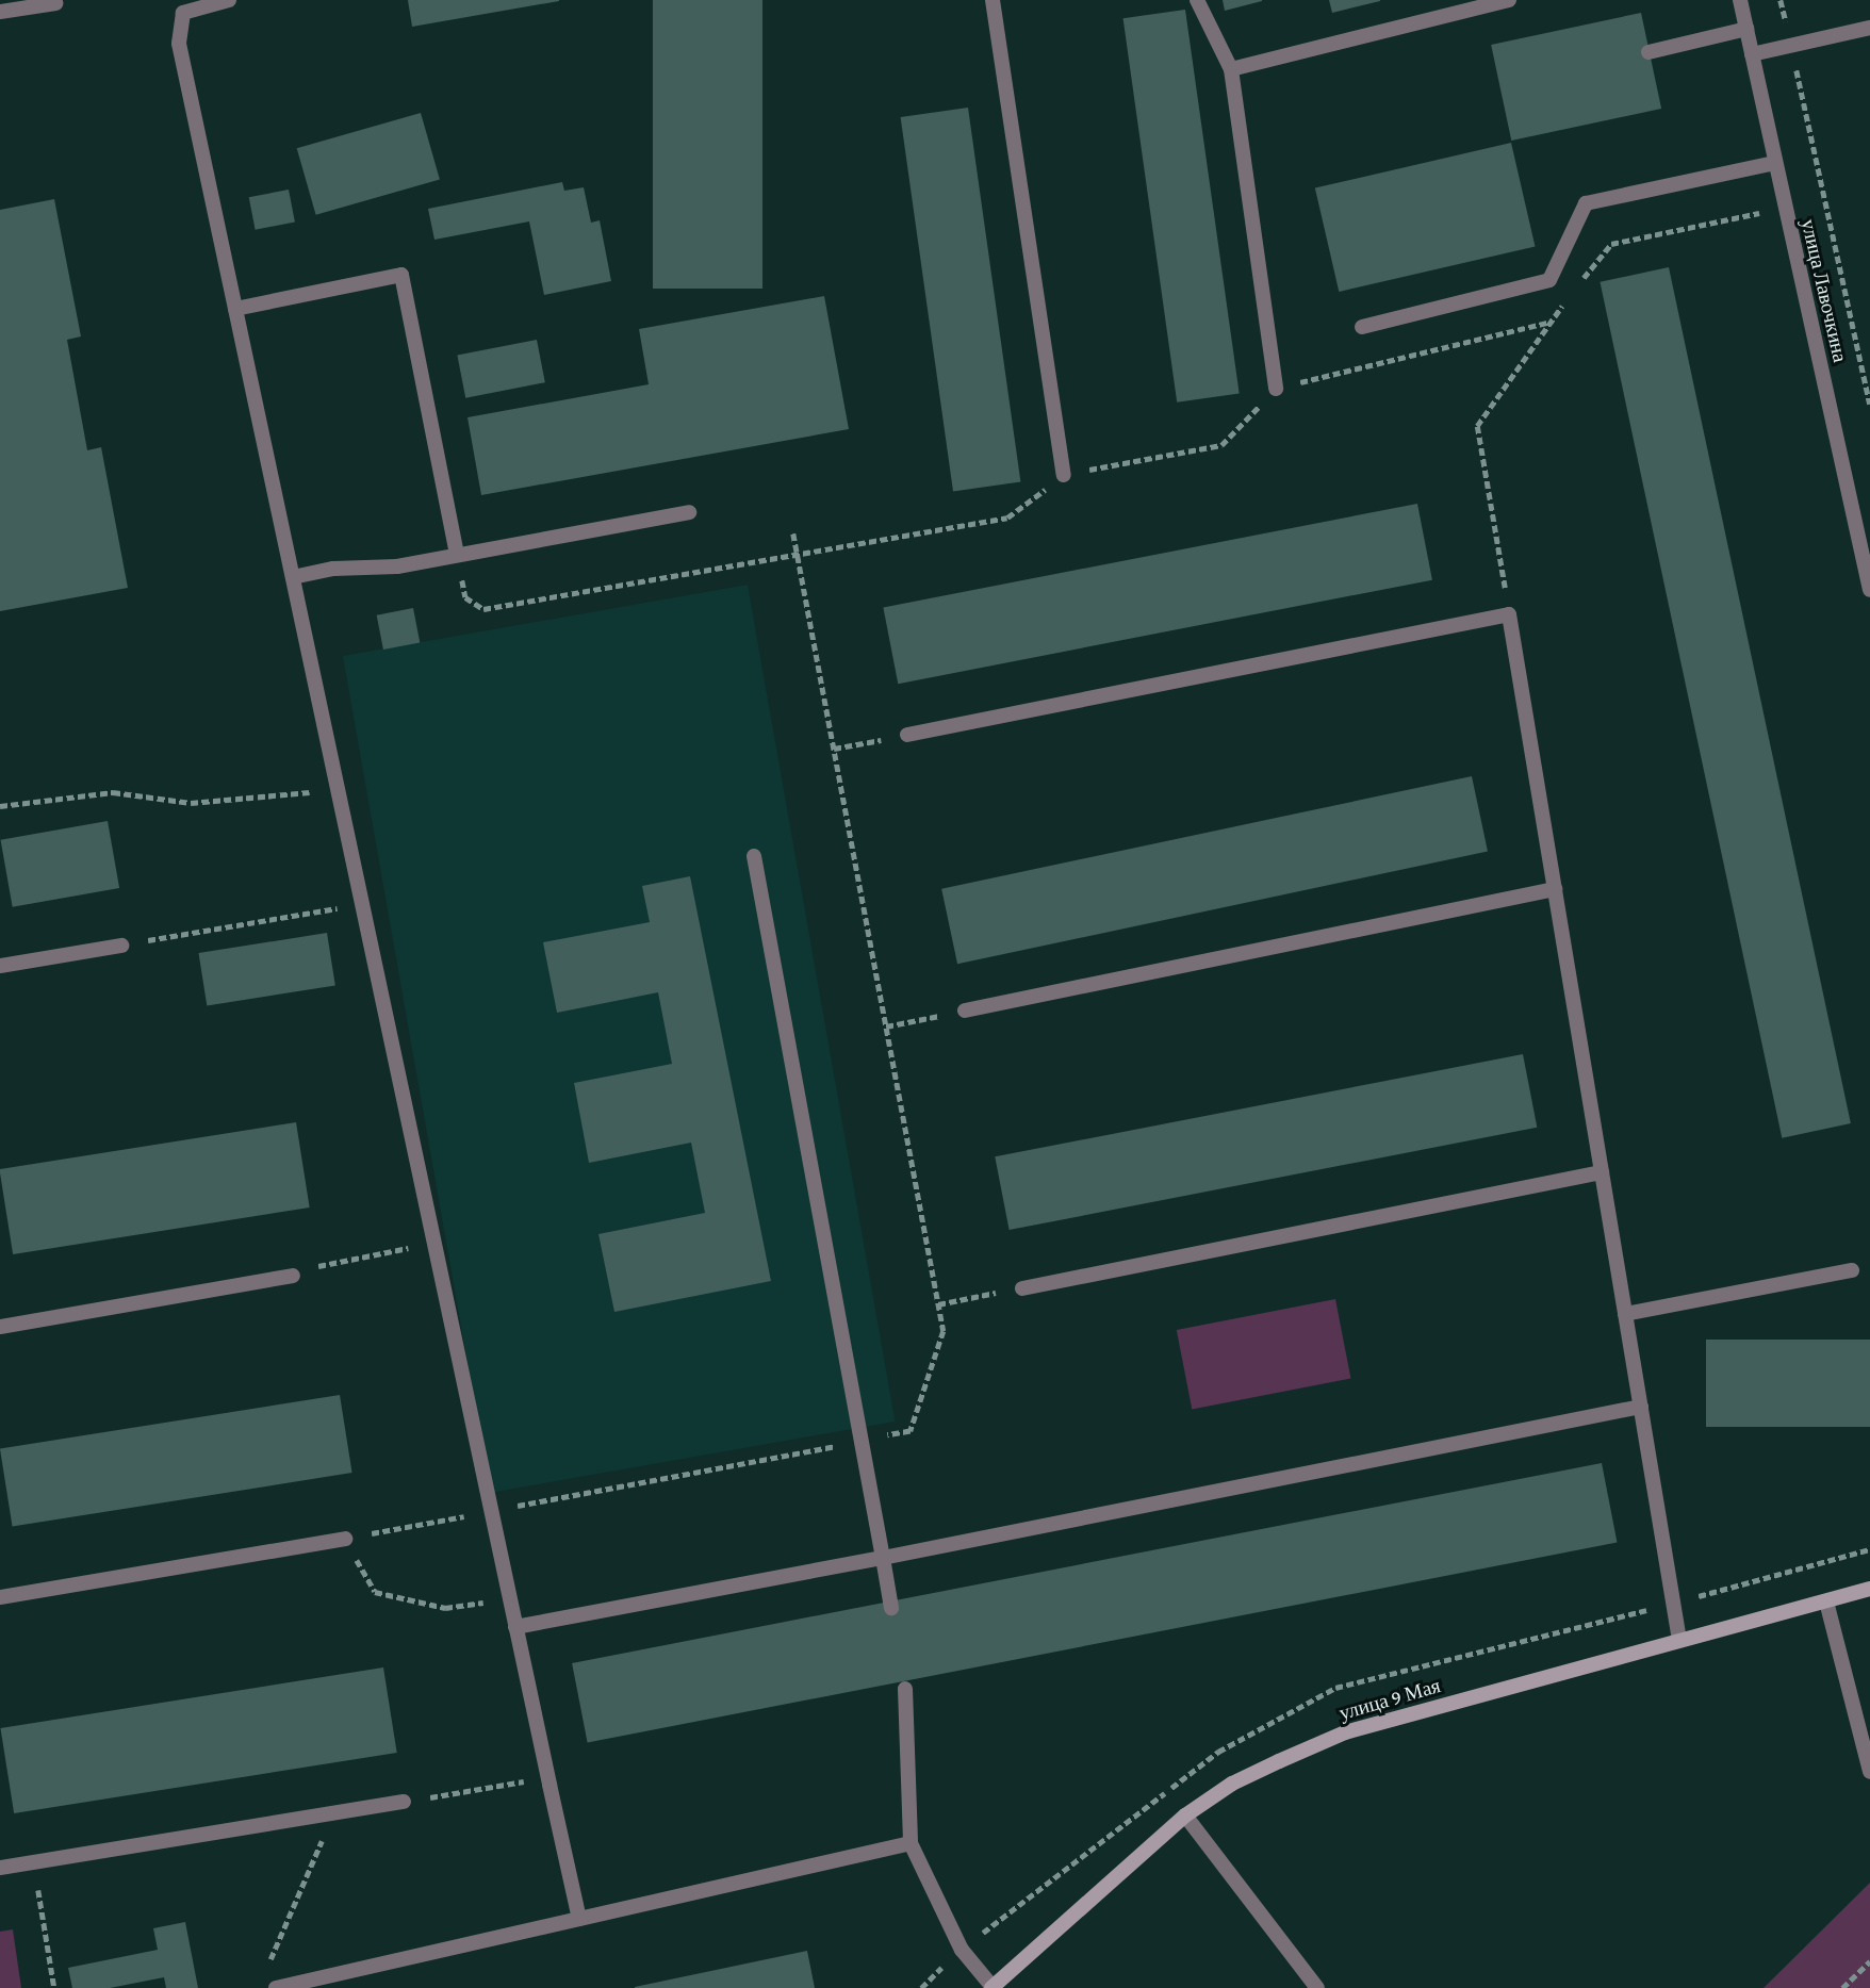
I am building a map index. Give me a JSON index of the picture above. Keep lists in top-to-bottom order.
{
  "streets": {
    "main road": ["улица 9 Мая"],
    "street": ["улица Лавочкина"]
  }
}
